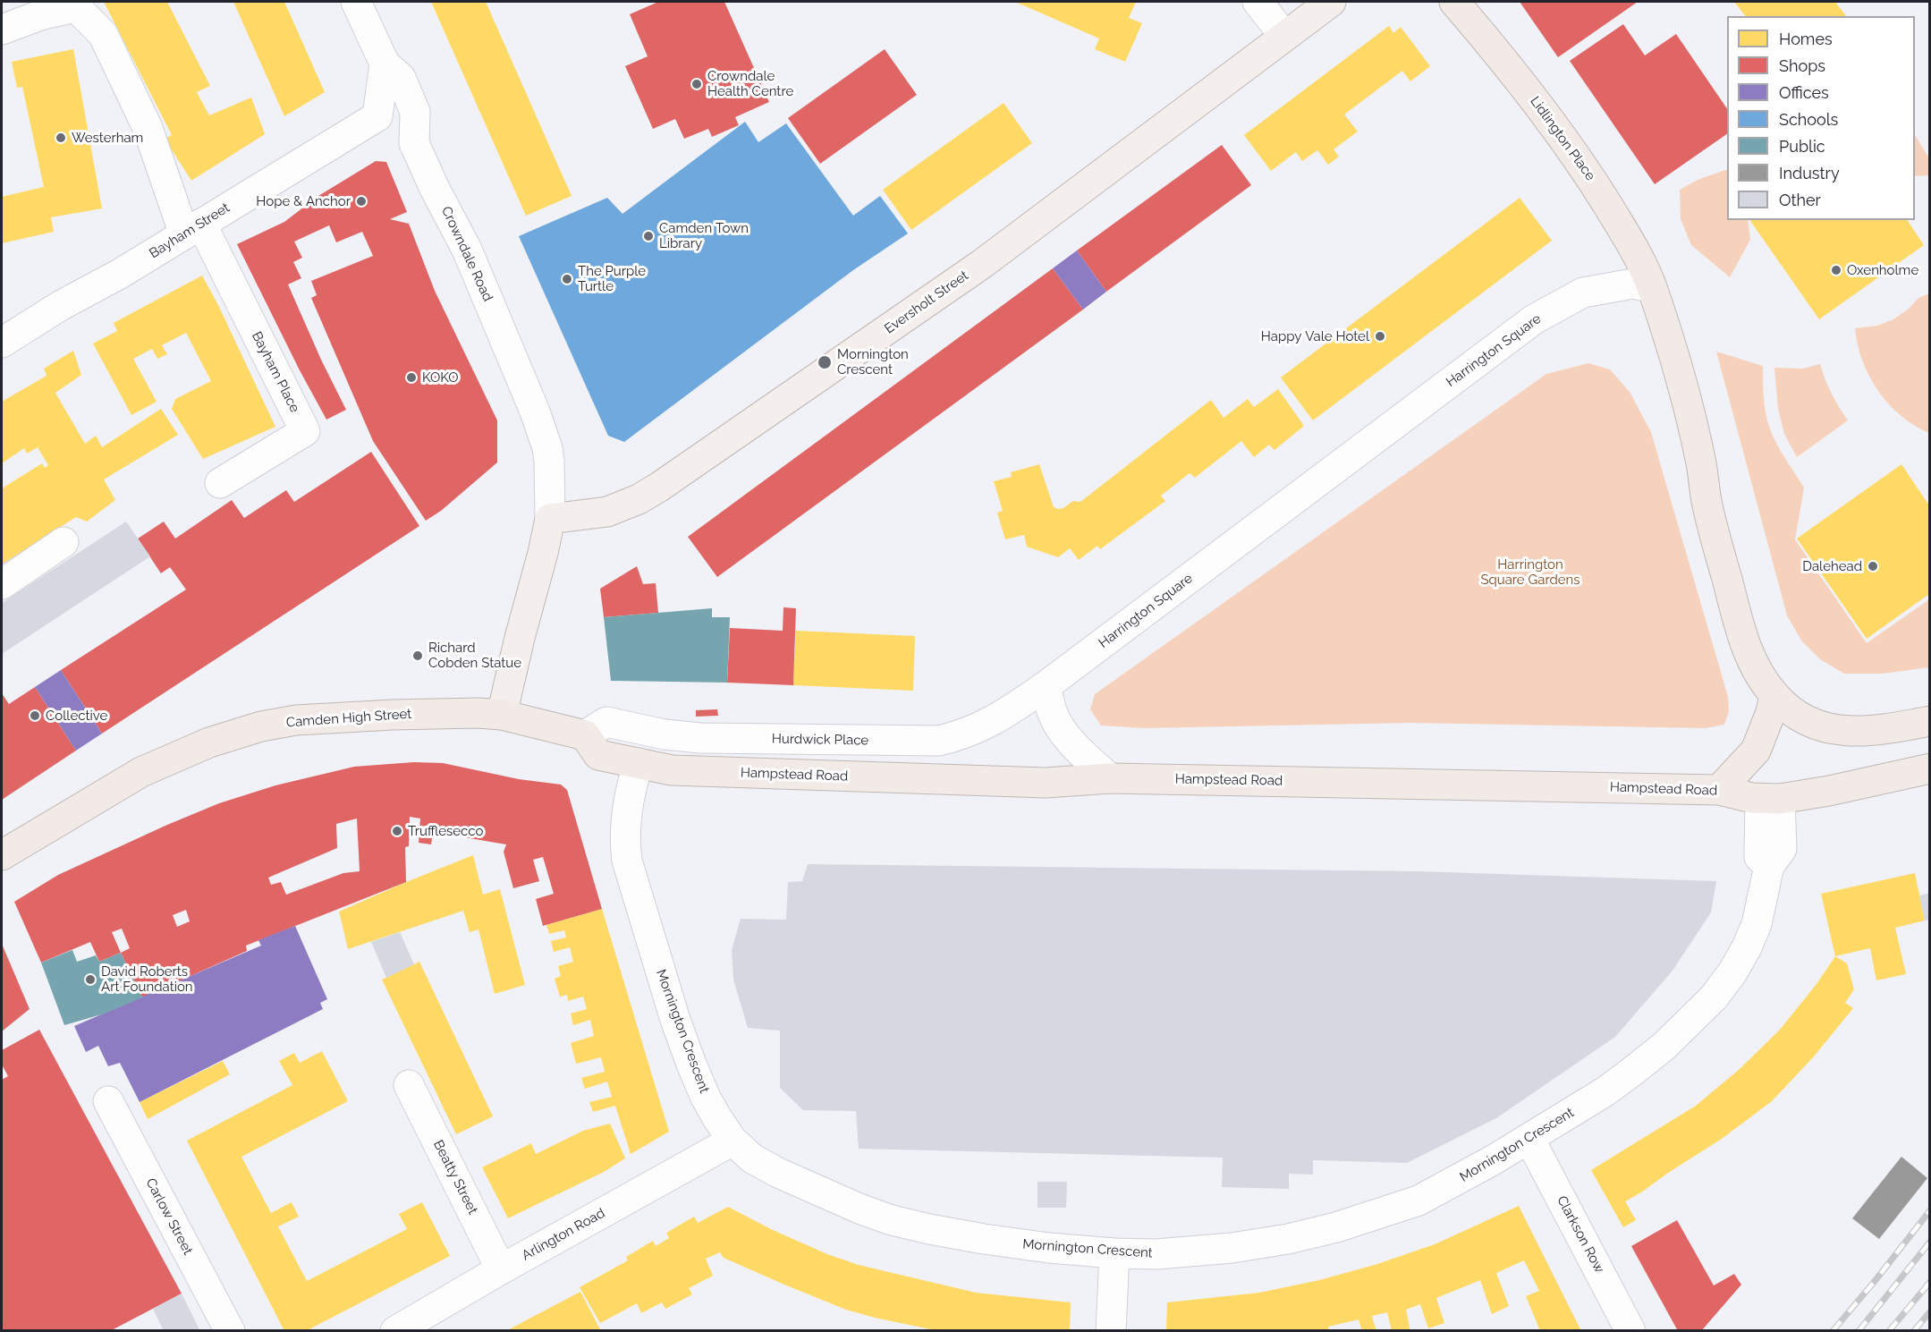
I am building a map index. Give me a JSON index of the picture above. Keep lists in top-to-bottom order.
{
  "streets": {
    "highway": ["Lidlington Place", "Camden High Street", "Hampstead Road"],
    "main road": ["Eversholt Street"],
    "street": [
      "Bayham Street",
      "Crowndale Road",
      "Harrington Square",
      "Bayham Place",
      "Hurdwick Place",
      "Mornington Crescent",
      "Beatty Street",
      "Carlow Street",
      "Arlington Road",
      "Clarkson Row"
    ]
  },
  "crossings": [
    ["Lidlington Place", "Harrington Square"],
    ["Bayham Street", "Bayham Place"],
    ["Crowndale Road", "Eversholt Street"],
    ["Harrington Square", "Hurdwick Place"],
    ["Camden High Street", "Hurdwick Place"],
    ["Camden High Street", "Hampstead Road"],
    ["Hurdwick Place", "Hampstead Road"],
    ["Hampstead Road", "Mornington Crescent"],
    ["Mornington Crescent", "Arlington Road"],
    ["Mornington Crescent", "Clarkson Row"],
    ["Beatty Street", "Arlington Road"]
  ],
  "parks": ["Harrington Square Gardens"],
  "places": [
    "Crowndale Health Centre",
    "Westerham",
    "Hope & Anchor",
    "Camden Town Library",
    "Oxenholme",
    "The Purple Turtle",
    "Happy Vale Hotel",
    "Mornington Crescent",
    "KOKO",
    "Dalehead",
    "Richard Cobden Statue",
    "Collective",
    "Trufflesecco",
    "David Roberts Art Foundation"
  ],
  "legend": [
    "Homes",
    "Shops",
    "Offices",
    "Schools",
    "Public",
    "Industry",
    "Other"
  ]
}
